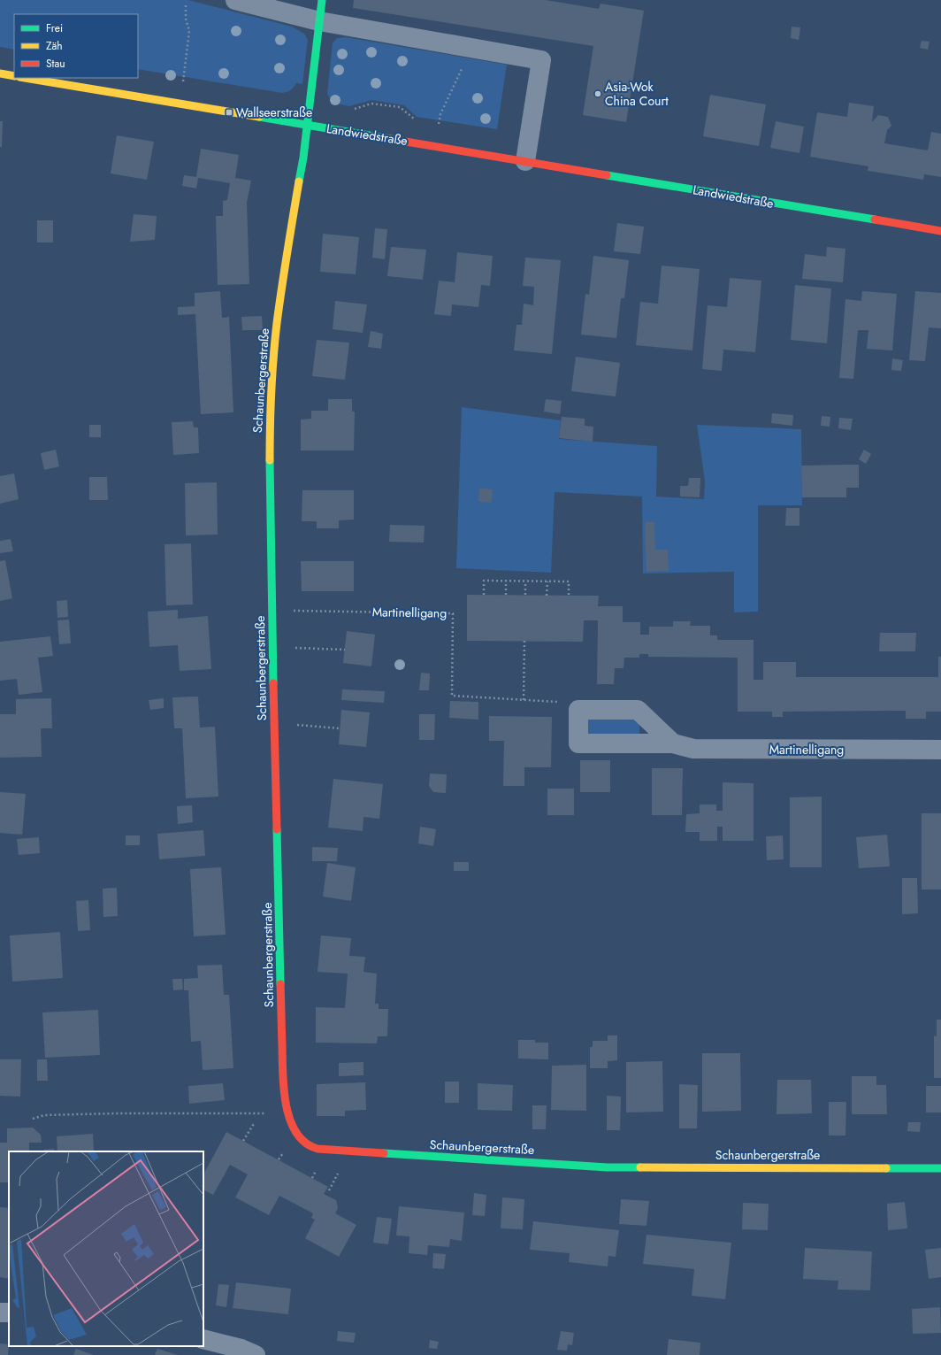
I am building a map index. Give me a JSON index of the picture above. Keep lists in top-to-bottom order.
{
  "streets": {
    "street": ["Landwiedstraße", "Schaunbergerstraße", "Martinelligang"]
  },
  "crossings": [
    ["Landwiedstraße", "Schaunbergerstraße"],
    ["Schaunbergerstraße", "Martinelligang"]
  ],
  "places": {
    "other": ["Asia-Wok China Court"],
    "transit": ["Wallseerstraße"]
  },
  "legend": ["Frei", "Zäh", "Stau"]
}
